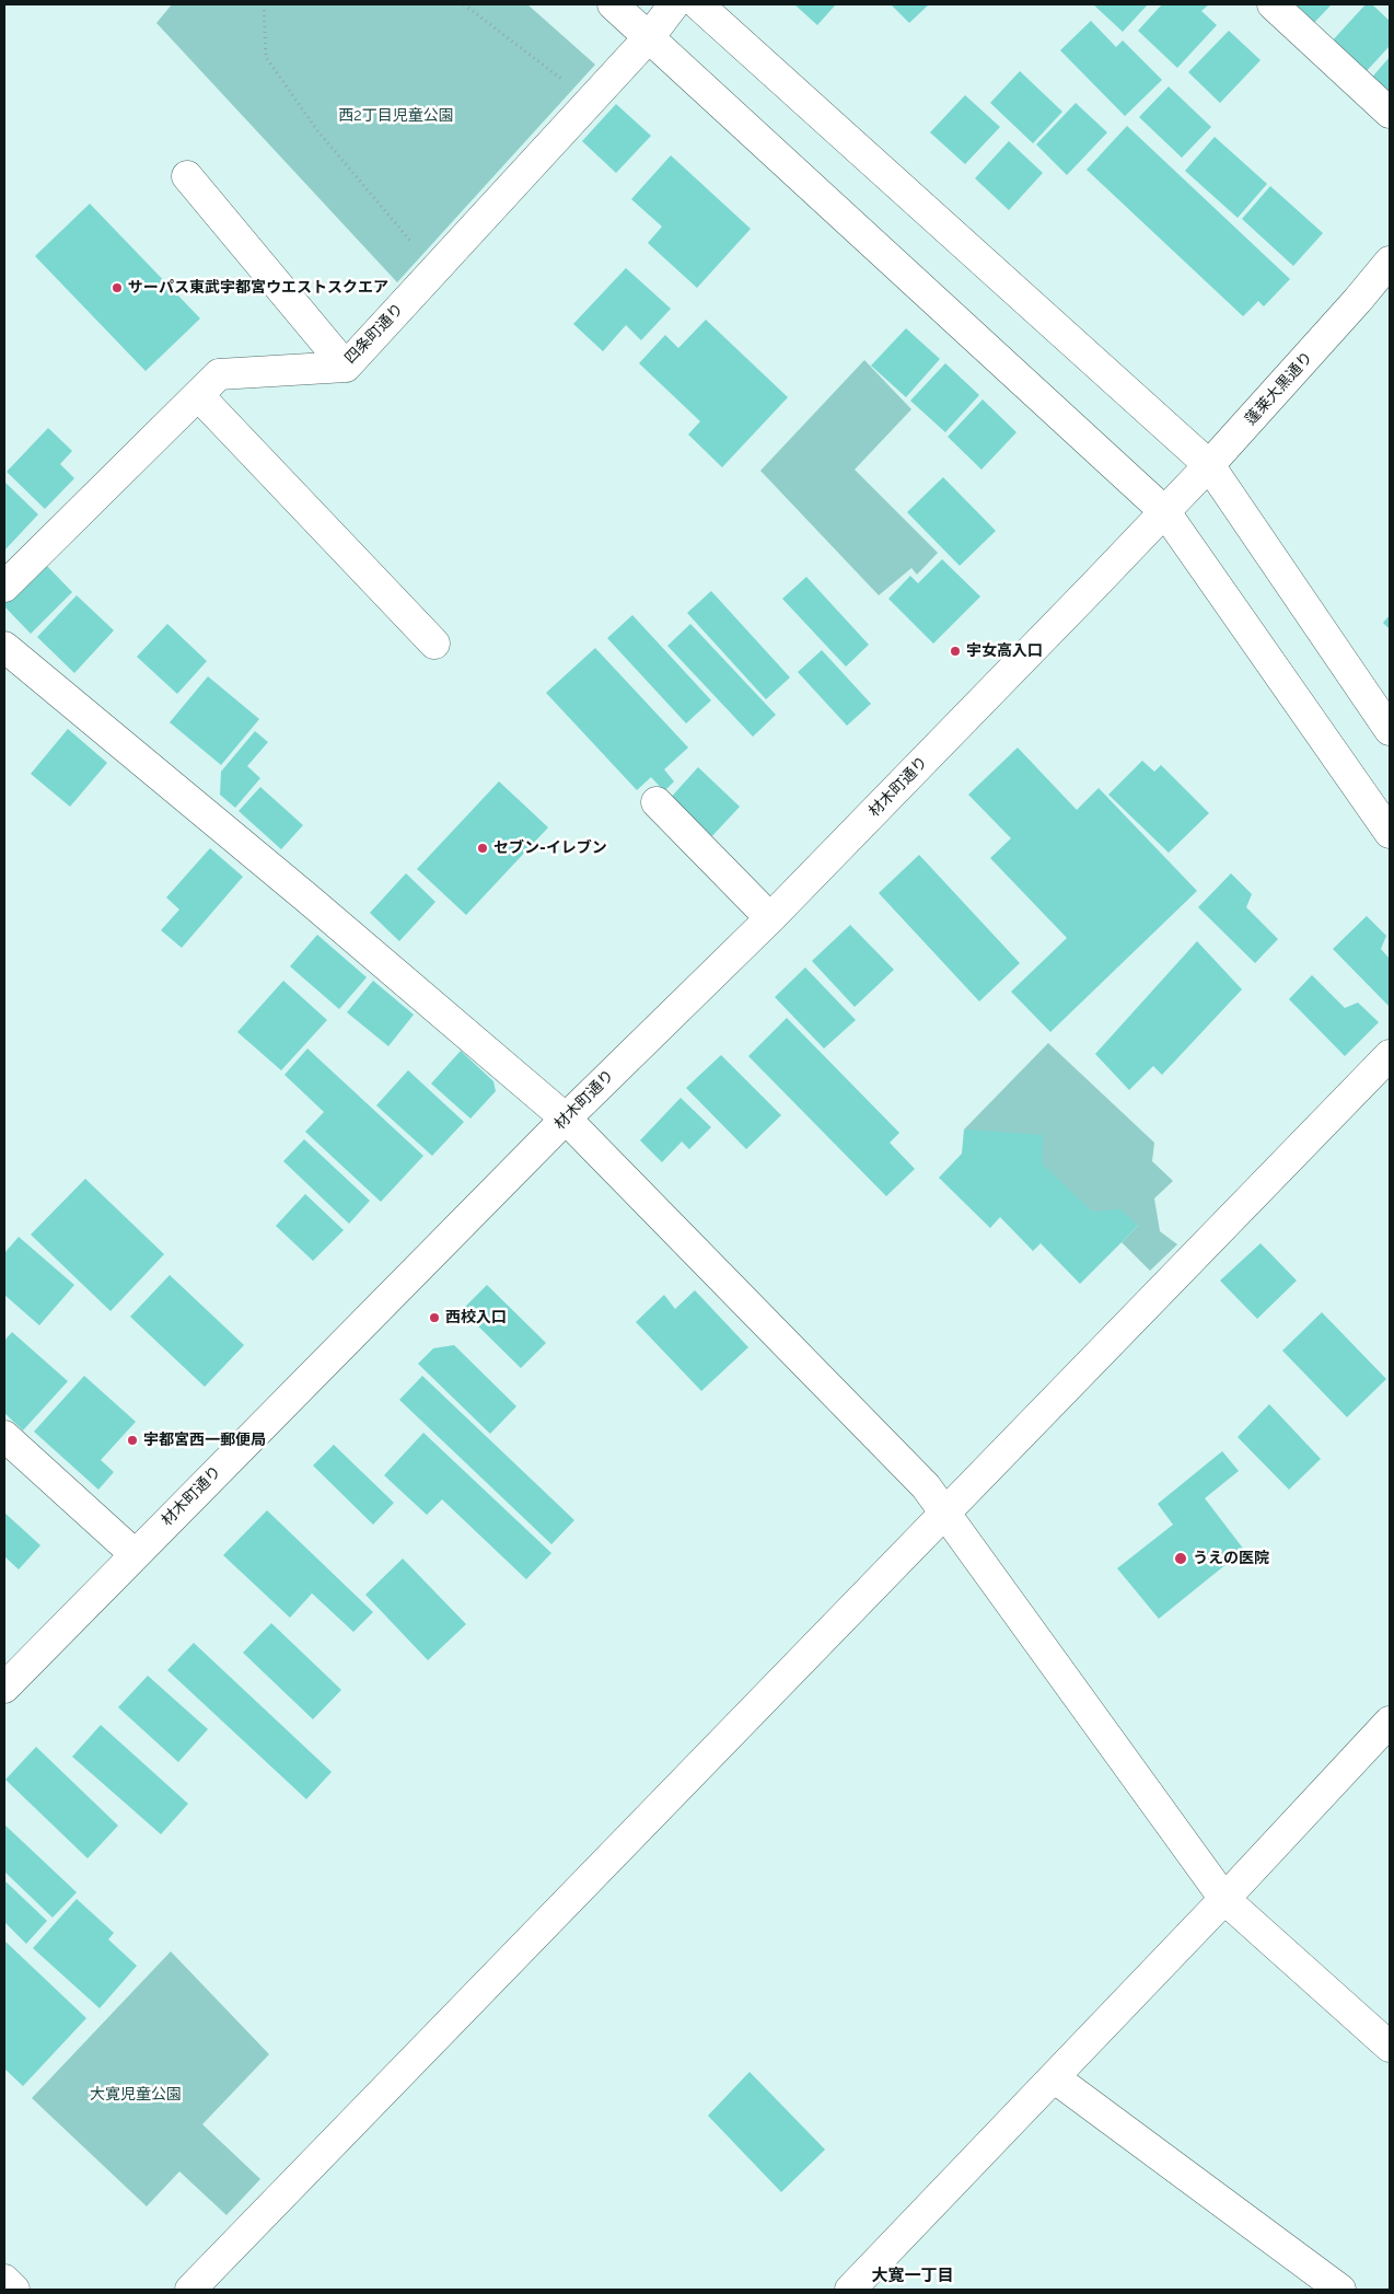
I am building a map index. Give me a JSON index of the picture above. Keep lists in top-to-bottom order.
{
  "streets": {
    "street": ["四条町通り", "蓬莱大黒通り", "材木町通り"]
  },
  "crossings": [
    ["蓬莱大黒通り", "材木町通り"]
  ],
  "districts": ["大寛一丁目"],
  "parks": ["西2丁目児童公園", "大寛児童公園"],
  "places": [
    "サーパス東武宇都宮ウエストスクエア",
    "宇女高入口",
    "セブン-イレブン",
    "西校入口",
    "宇都宮西一郵便局",
    "うえの医院"
  ]
}
